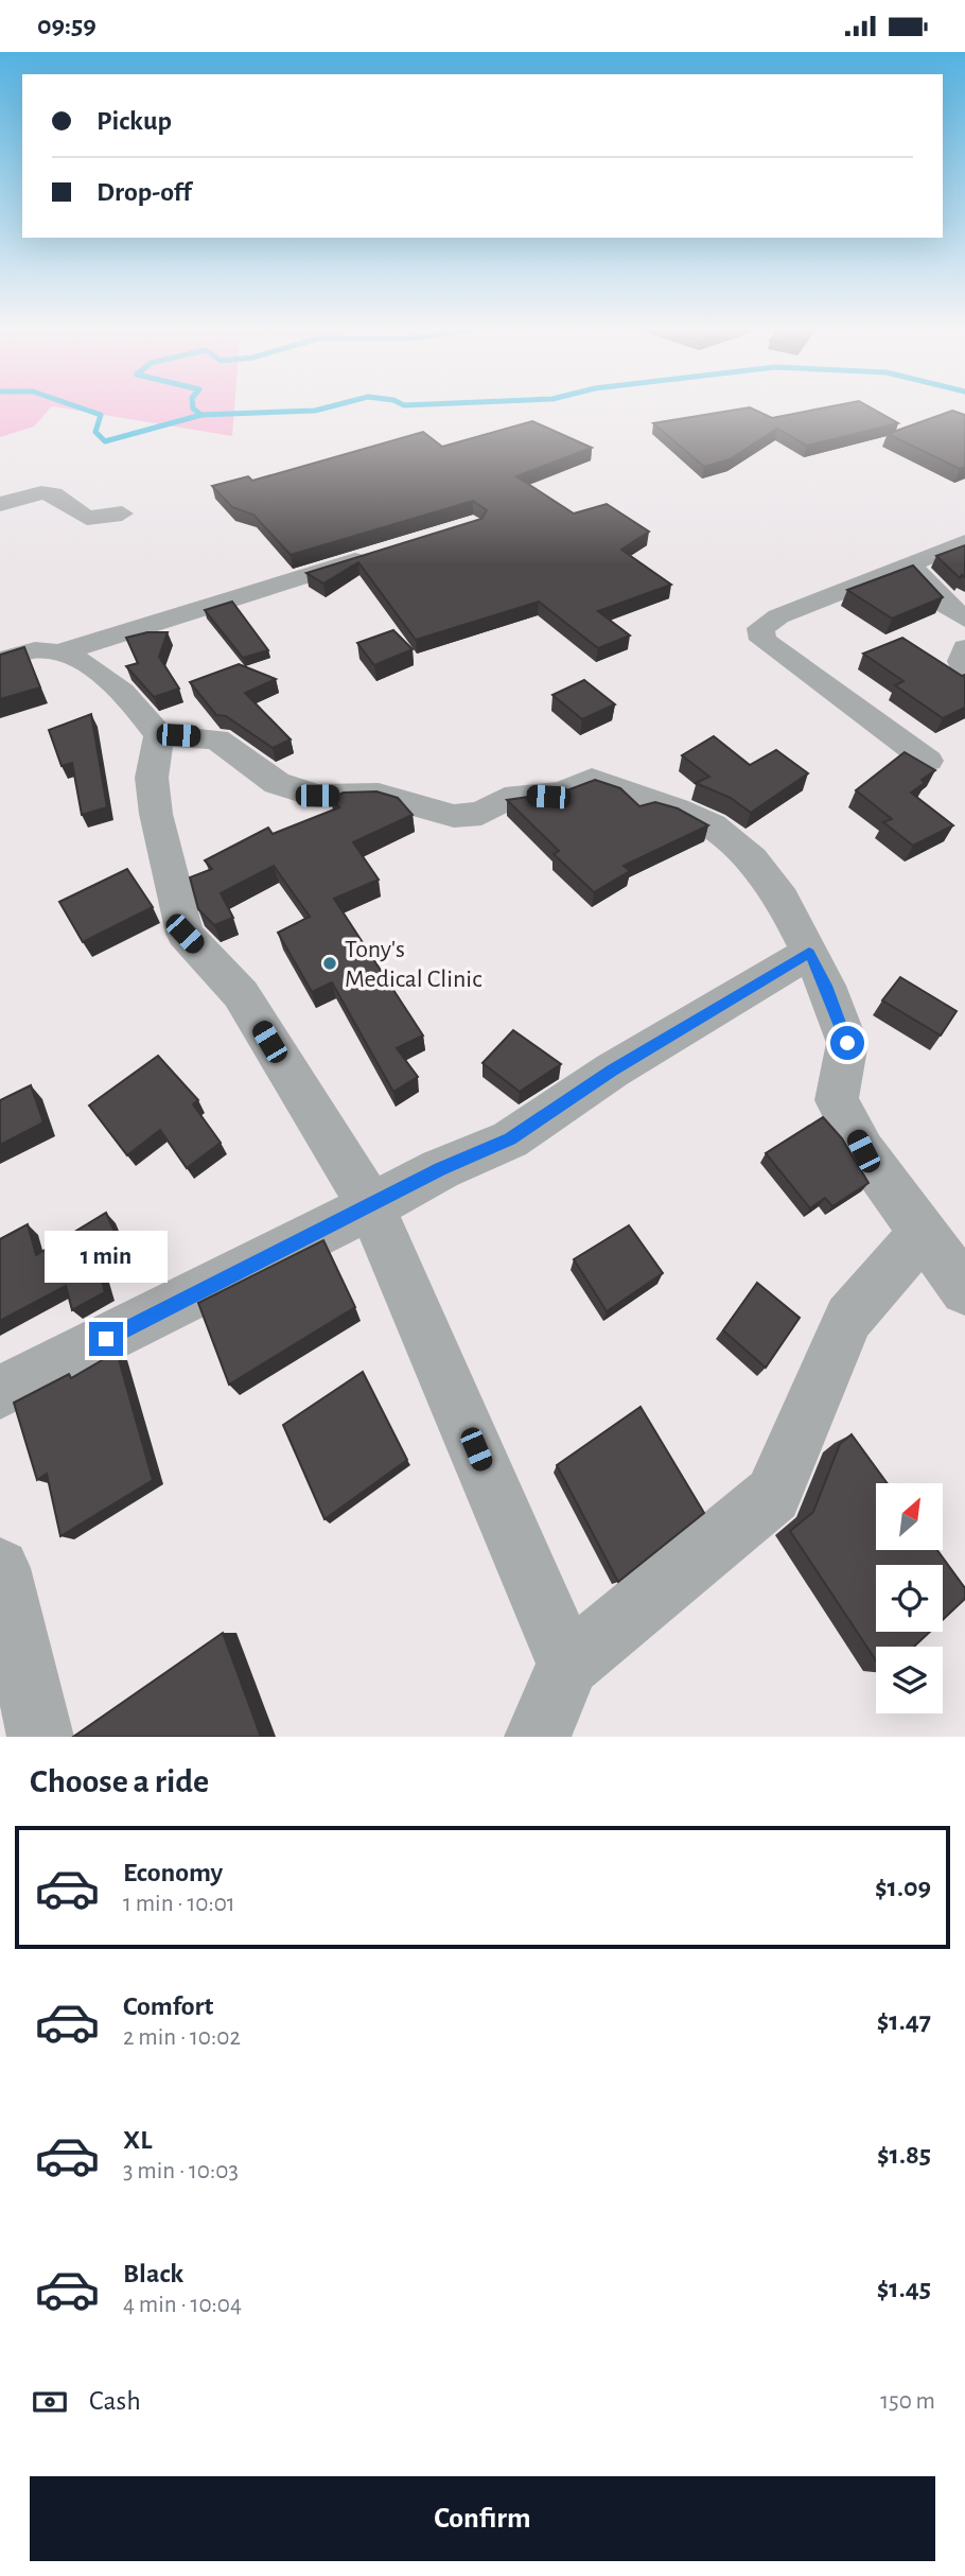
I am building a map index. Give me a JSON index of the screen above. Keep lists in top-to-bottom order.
{
  "places": ["Tony's Medical Clinic"],
  "north": "top right",
  "page": {
    "status": "09:59",
    "banner": ["Pickup", "Drop-off"],
    "bubble": "1 min",
    "heading": "Choose a ride",
    "list": [
      {
        "name": "Economy",
        "note": "1 min · 10:01",
        "value": "$1.09"
      },
      {
        "name": "Comfort",
        "note": "2 min · 10:02",
        "value": "$1.47"
      },
      {
        "name": "XL",
        "note": "3 min · 10:03",
        "value": "$1.85"
      },
      {
        "name": "Black",
        "note": "4 min · 10:04",
        "value": "$1.45"
      }
    ],
    "pay": ["Cash", "150 m"],
    "buttons": "Confirm"
  }
}
